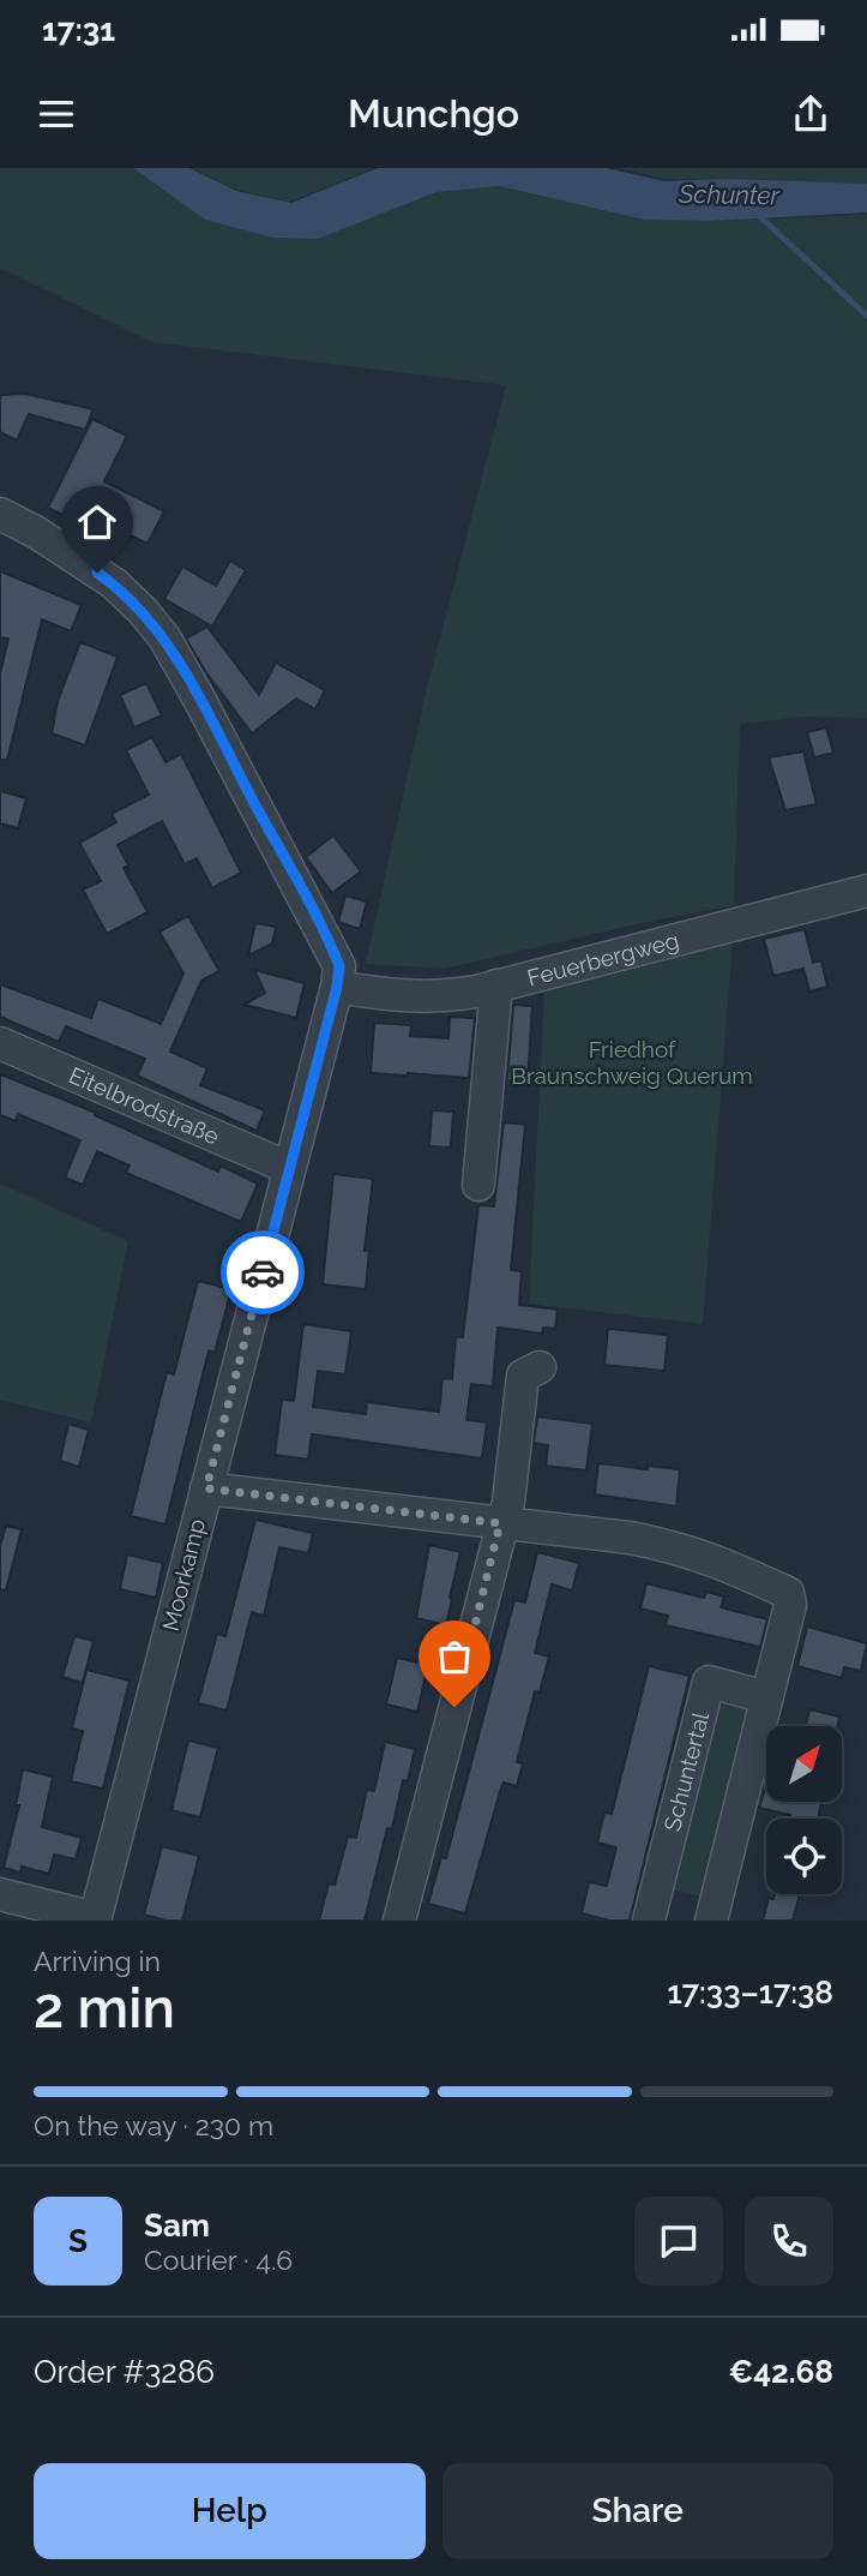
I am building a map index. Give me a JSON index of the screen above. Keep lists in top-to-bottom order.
{
  "streets": {
    "street": [
      "Feuerbergweg",
      "Eitelbrodstraße",
      "Moorkamp",
      "Schuntertal"
    ]
  },
  "crossings": [
    ["Feuerbergweg", "Moorkamp"],
    ["Eitelbrodstraße", "Moorkamp"]
  ],
  "water": ["Schunter"],
  "parks": ["Friedhof Braunschweig Querum"],
  "north": "top right",
  "page": {
    "status": "17:31",
    "header": "Munchgo",
    "heading": ["2 min", "Arriving in", "17:33–17:38"],
    "panel": [
      "Sam",
      "Courier · 4.6",
      "Order #3286",
      "€42.68"
    ],
    "bar": "On the way · 230 m",
    "round": "S",
    "buttons": ["Help", "Share"]
  }
}
